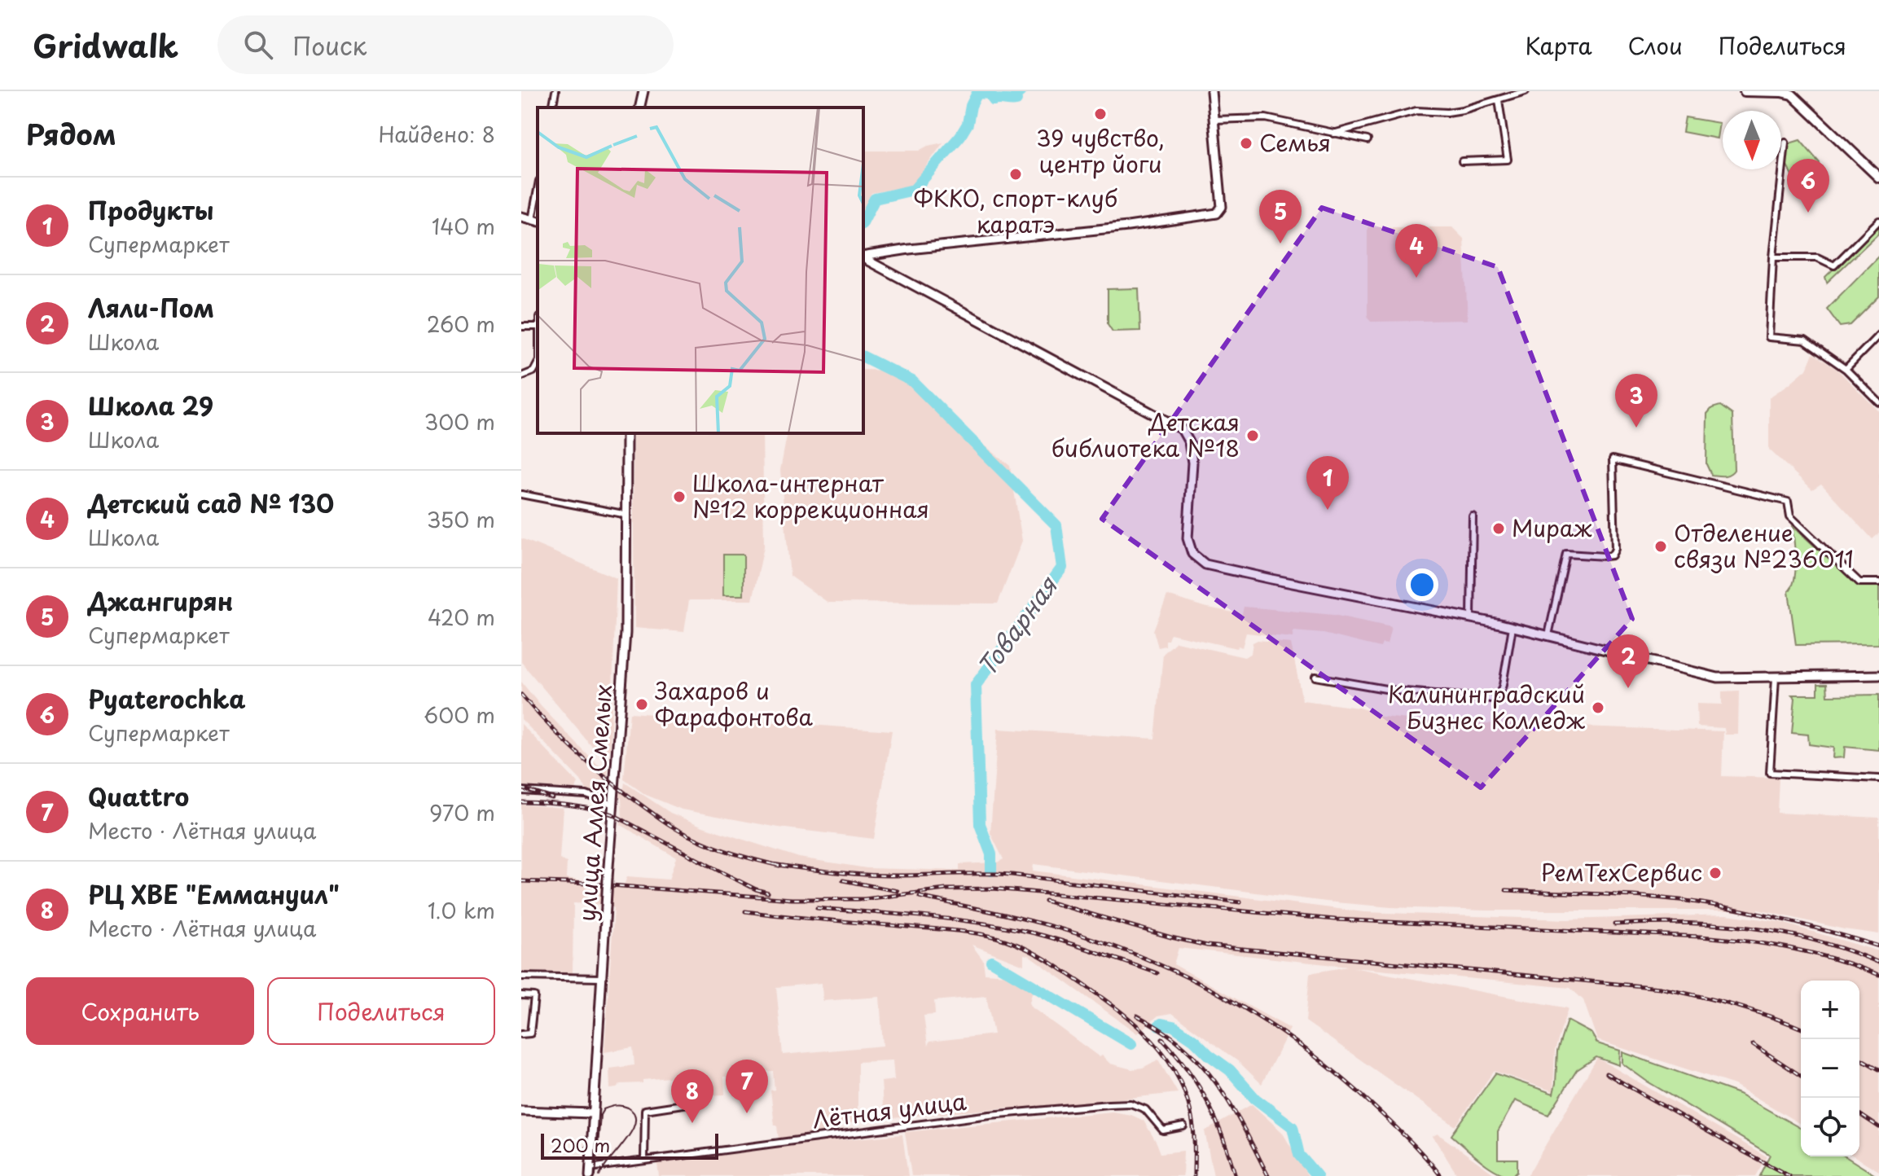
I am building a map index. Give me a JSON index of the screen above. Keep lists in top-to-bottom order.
{
  "streets": {
    "main road": ["улица Аллея Смелых"],
    "street": ["Лётная улица"]
  },
  "crossings": [
    ["улица Аллея Смелых", "Лётная улица"]
  ],
  "water": ["Товарная"],
  "places": [
    "39 чувство, центр йоги",
    "Семья",
    "ФККО, спорт-клуб каратэ",
    "Детская библиотека №18",
    "Школа-интернат №12 коррекционная",
    "Мираж",
    "Отделение связи №236011",
    "Захаров и Фарафонтова",
    "Калининградский Бизнес Колледж",
    "РемТехСервис"
  ],
  "scale_bar": "200 m",
  "north": "bottom",
  "page": {
    "header": "Gridwalk",
    "search": "Поиск",
    "nav": ["Карта", "Слои", "Поделиться"],
    "heading": ["Рядом", "Найдено: 8"],
    "pins": [
      "6",
      "5",
      "4",
      "3",
      "1",
      "2",
      "7",
      "8"
    ],
    "list": [
      {
        "mark": "1",
        "name": "Продукты",
        "note": "Супермаркет",
        "value": "140 m"
      },
      {
        "mark": "2",
        "name": "Ляли-Пом",
        "note": "Школа",
        "value": "260 m"
      },
      {
        "mark": "3",
        "name": "Школа 29",
        "note": "Школа",
        "value": "300 m"
      },
      {
        "mark": "4",
        "name": "Детский сад № 130",
        "note": "Школа",
        "value": "350 m"
      },
      {
        "mark": "5",
        "name": "Джангирян",
        "note": "Супермаркет",
        "value": "420 m"
      },
      {
        "mark": "6",
        "name": "Pyaterochka",
        "note": "Супермаркет",
        "value": "600 m"
      },
      {
        "mark": "7",
        "name": "Quattro",
        "note": "Место · Лётная улица",
        "value": "970 m"
      },
      {
        "mark": "8",
        "name": "РЦ ХВЕ \"Еммануил\"",
        "note": "Место · Лётная улица",
        "value": "1.0 km"
      }
    ],
    "buttons": ["Сохранить", "Поделиться"],
    "map_buttons": ["+", "−"],
    "scale": "200 m"
  }
}
